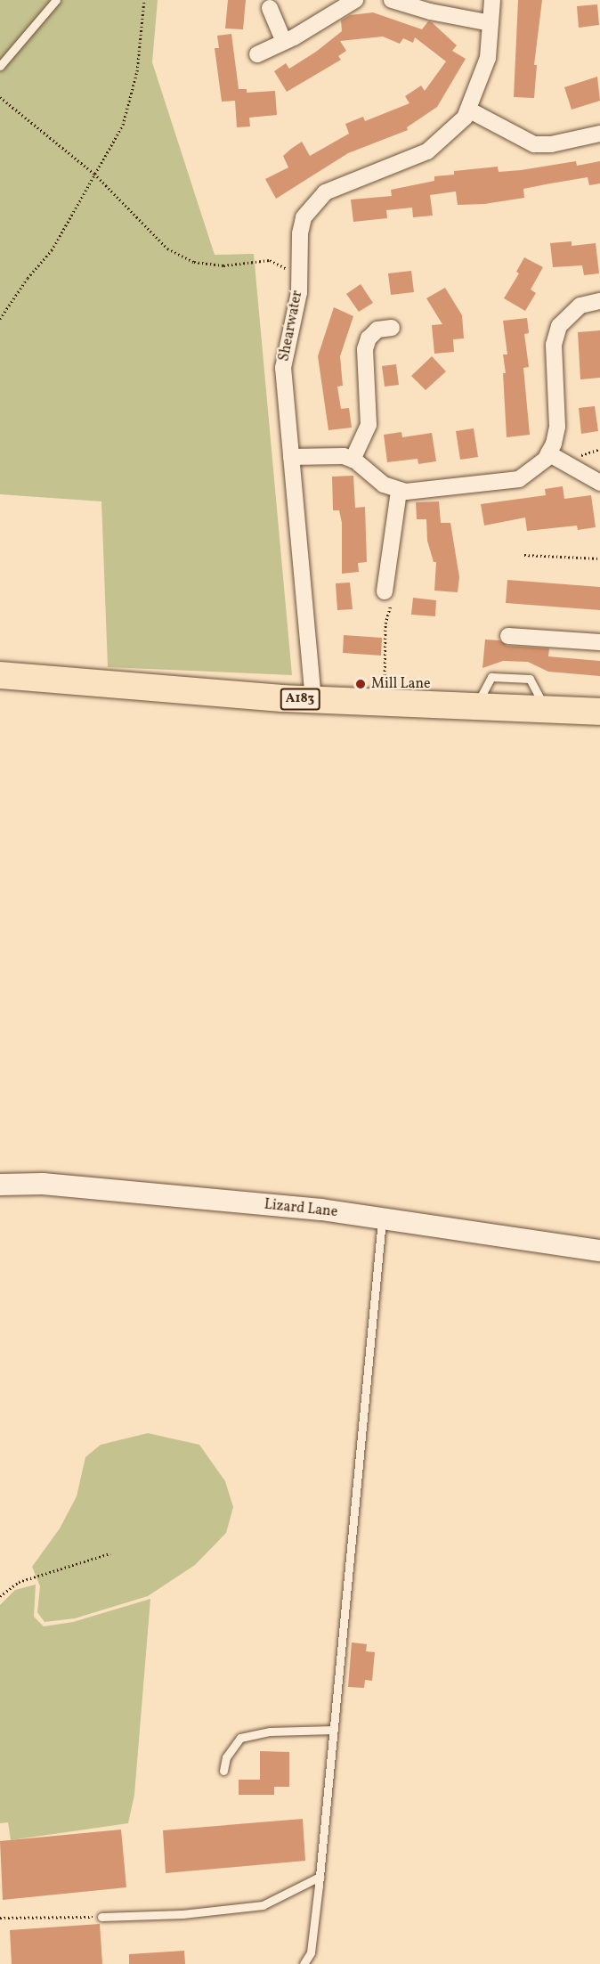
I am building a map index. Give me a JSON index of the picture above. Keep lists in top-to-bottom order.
{
  "streets": {
    "main road": ["A183"],
    "street": ["Shearwater", "Lizard Lane"]
  },
  "crossings": [
    ["Shearwater", "A183"]
  ],
  "places": ["Mill Lane"]
}
